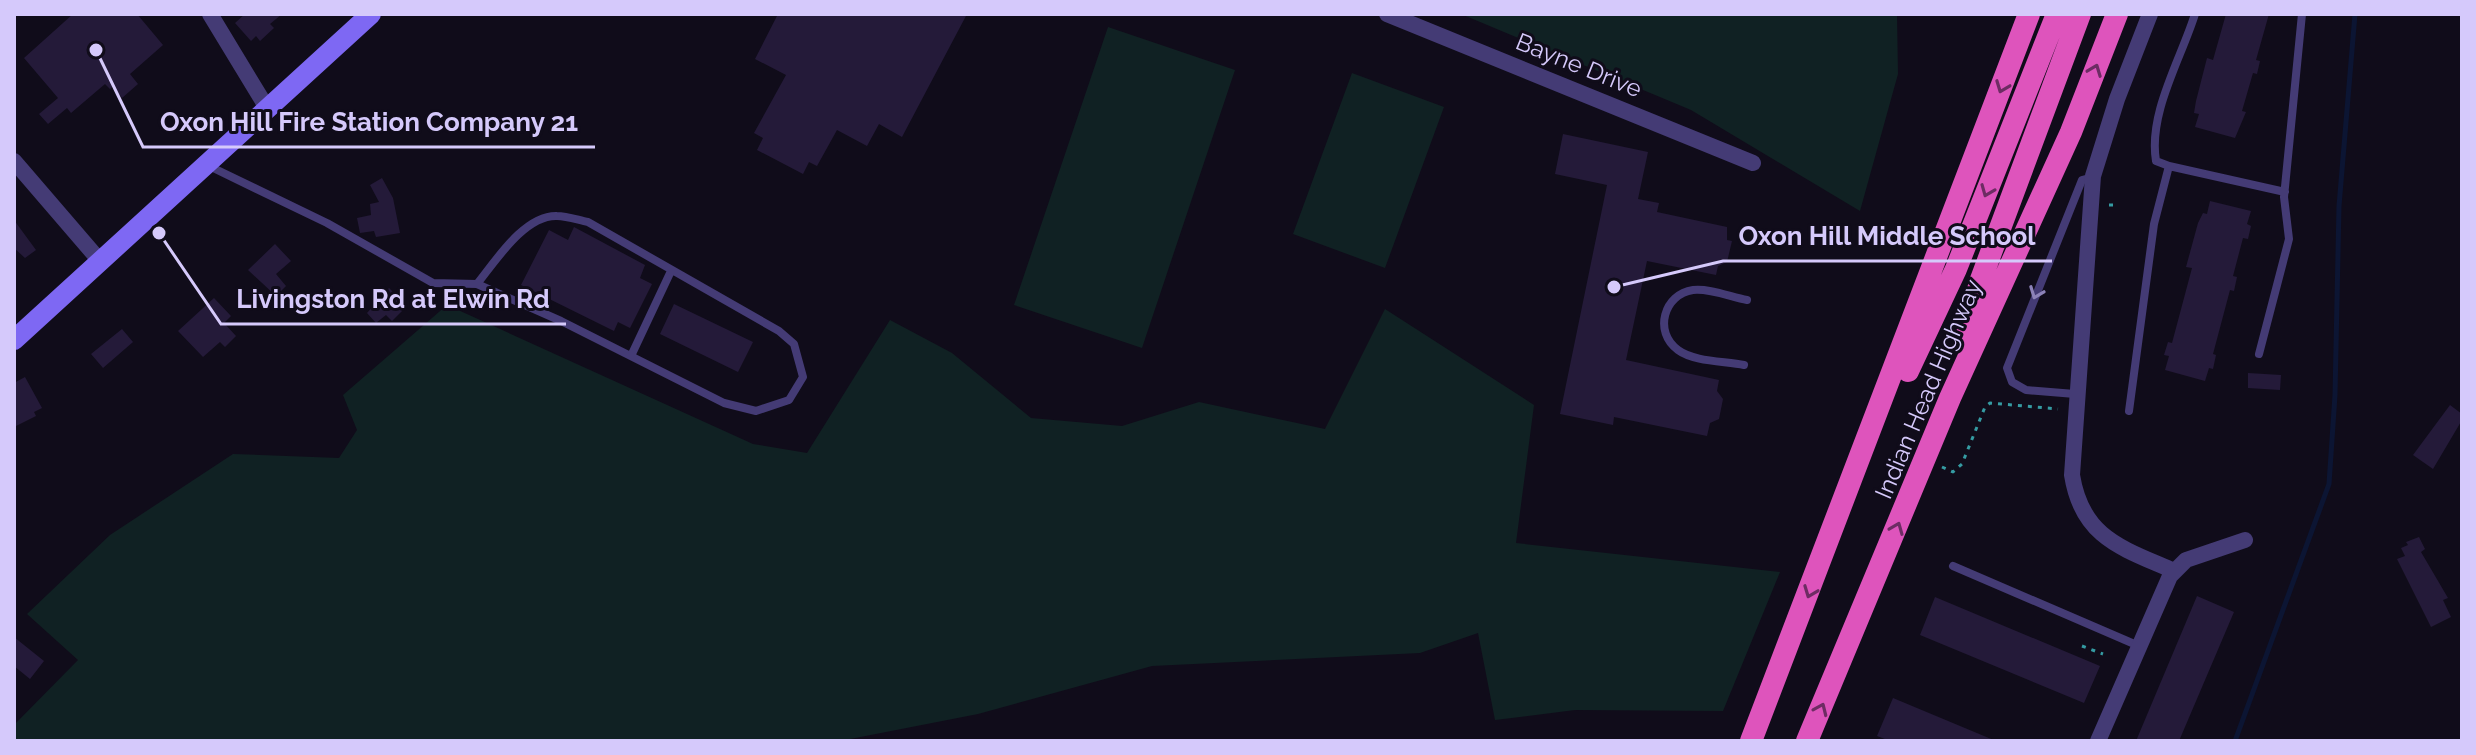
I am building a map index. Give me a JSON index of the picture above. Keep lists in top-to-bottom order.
{
  "streets": {
    "highway": ["Indian Head Highway"],
    "street": ["Bayne Drive"]
  },
  "places": ["Oxon Hill Fire Station Company 21", "Livingston Rd at Elwin Rd", "Oxon Hill Middle School"]
}
